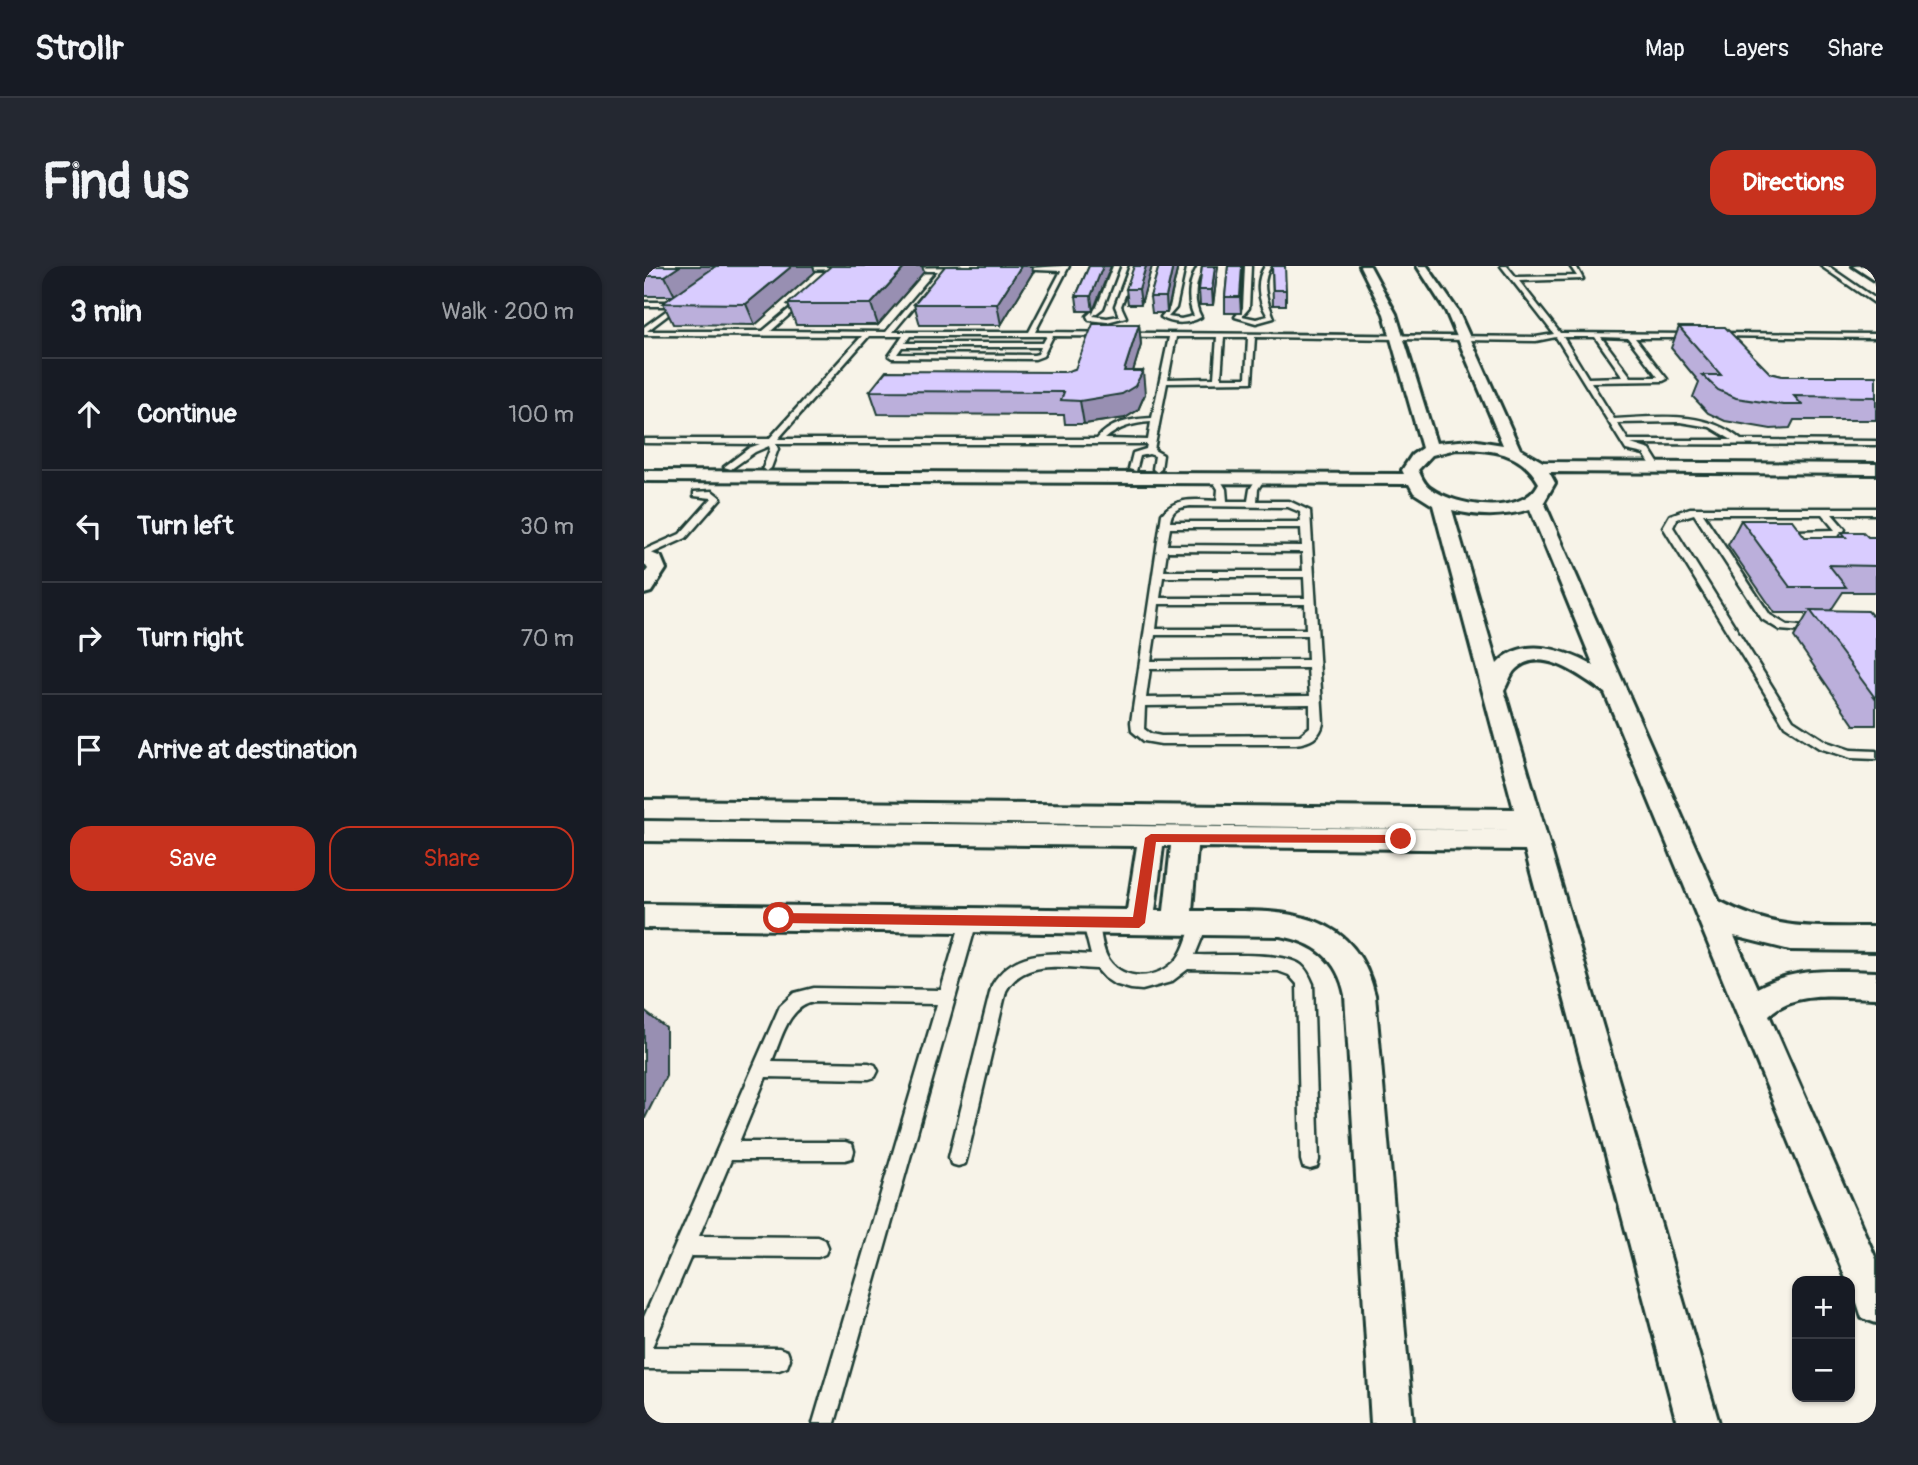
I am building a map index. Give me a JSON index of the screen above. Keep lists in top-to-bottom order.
{
  "page": {
    "header": "Strollr",
    "nav": ["Map", "Layers", "Share"],
    "buttons": [
      "Directions",
      ["Save", "Share"]
    ],
    "title": "Find us",
    "heading": ["3 min", "Walk · 200 m"],
    "list": [
      ["Continue", "100 m"],
      ["Turn left", "30 m"],
      ["Turn right", "70 m"],
      "Arrive at destination"
    ],
    "map_buttons": ["+", "−"]
  }
}
